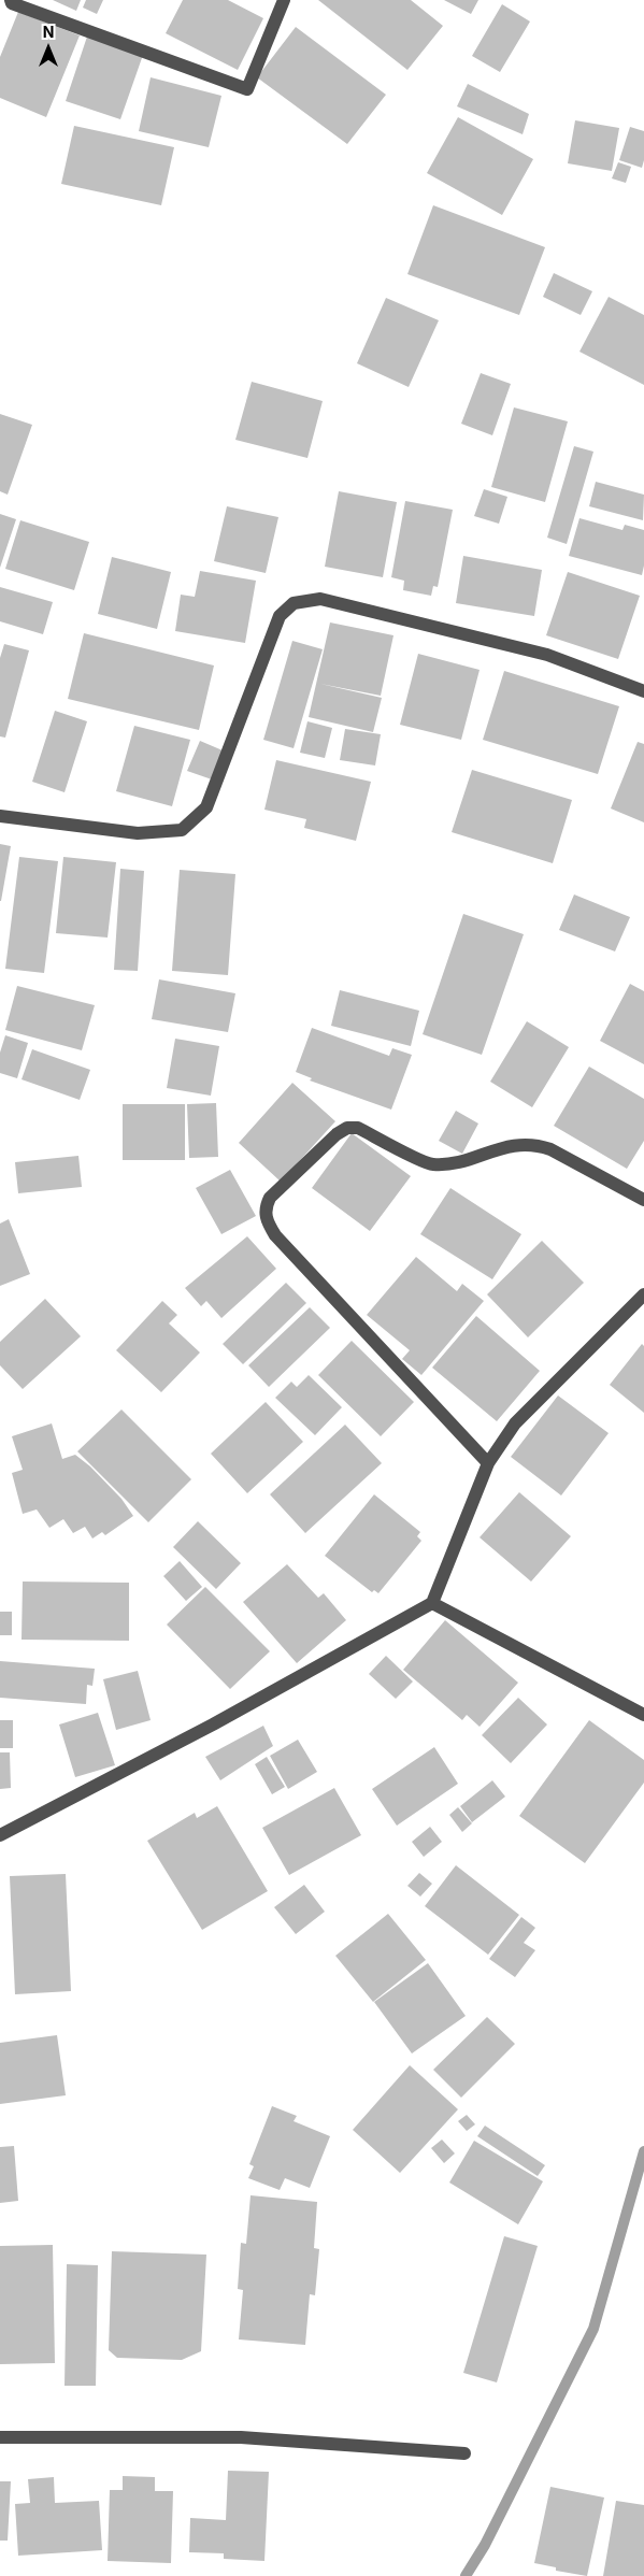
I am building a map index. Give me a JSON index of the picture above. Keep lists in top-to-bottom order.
{
  "north": "top"
}
